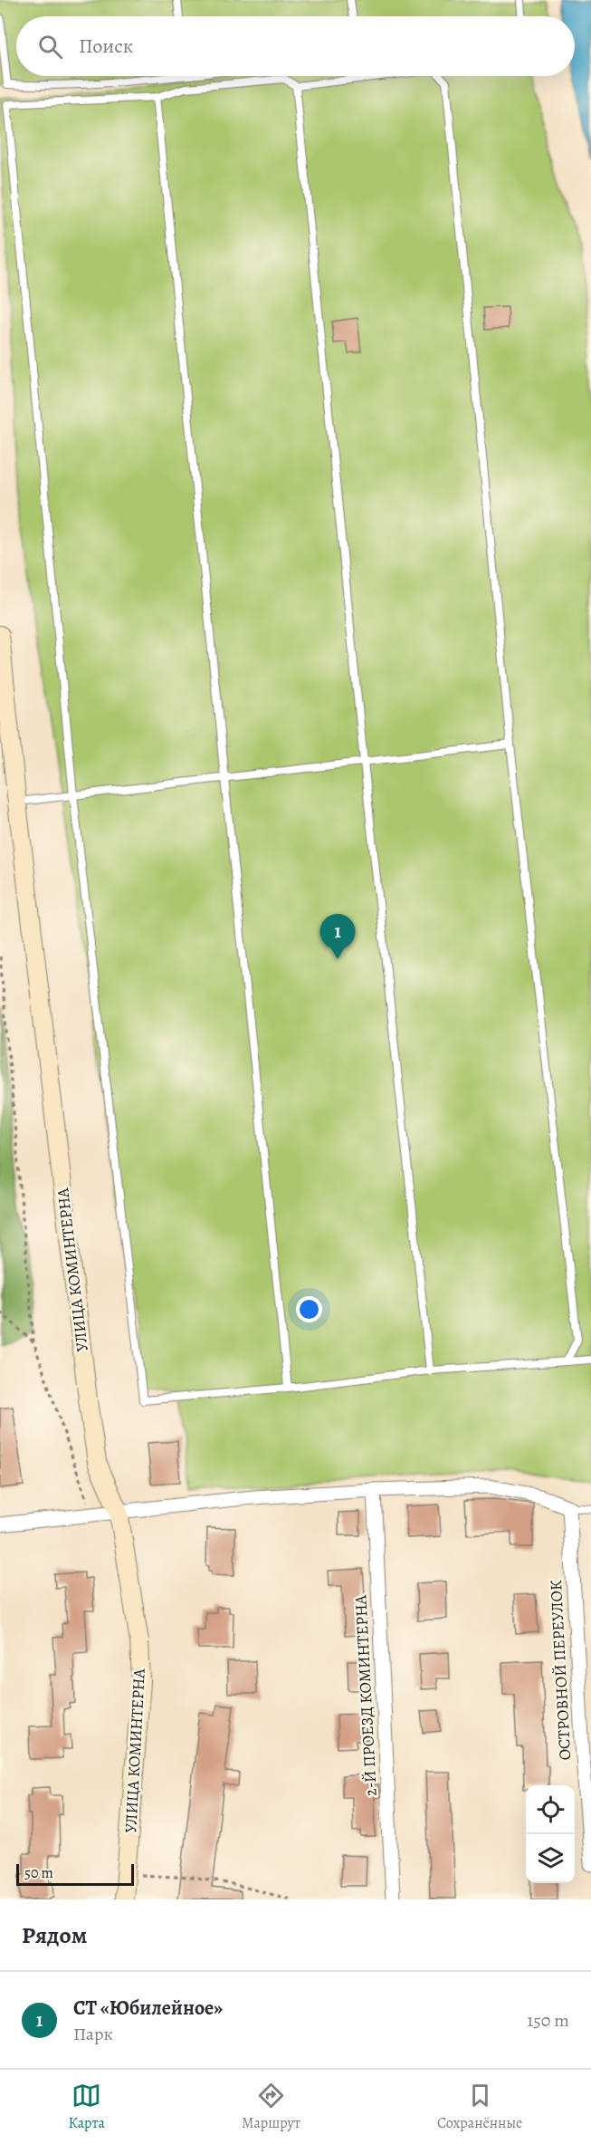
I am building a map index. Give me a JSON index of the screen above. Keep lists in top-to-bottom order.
{
  "streets": {
    "street": ["УЛИЦА КОМИНТЕРНА", "ОСТРОВНОЙ ПЕРЕУЛОК", "2-Й ПРОЕЗД КОМИНТЕРНА"]
  },
  "scale_bar": "50 m",
  "page": {
    "search": "Поиск",
    "pins": "1",
    "scale": "50 m",
    "heading": "Рядом",
    "list": [
      {
        "mark": "1",
        "name": "СТ «Юбилейное»",
        "note": "Парк",
        "value": "150 m"
      }
    ],
    "nav": ["Карта", "Маршрут", "Сохранённые"]
  }
}
